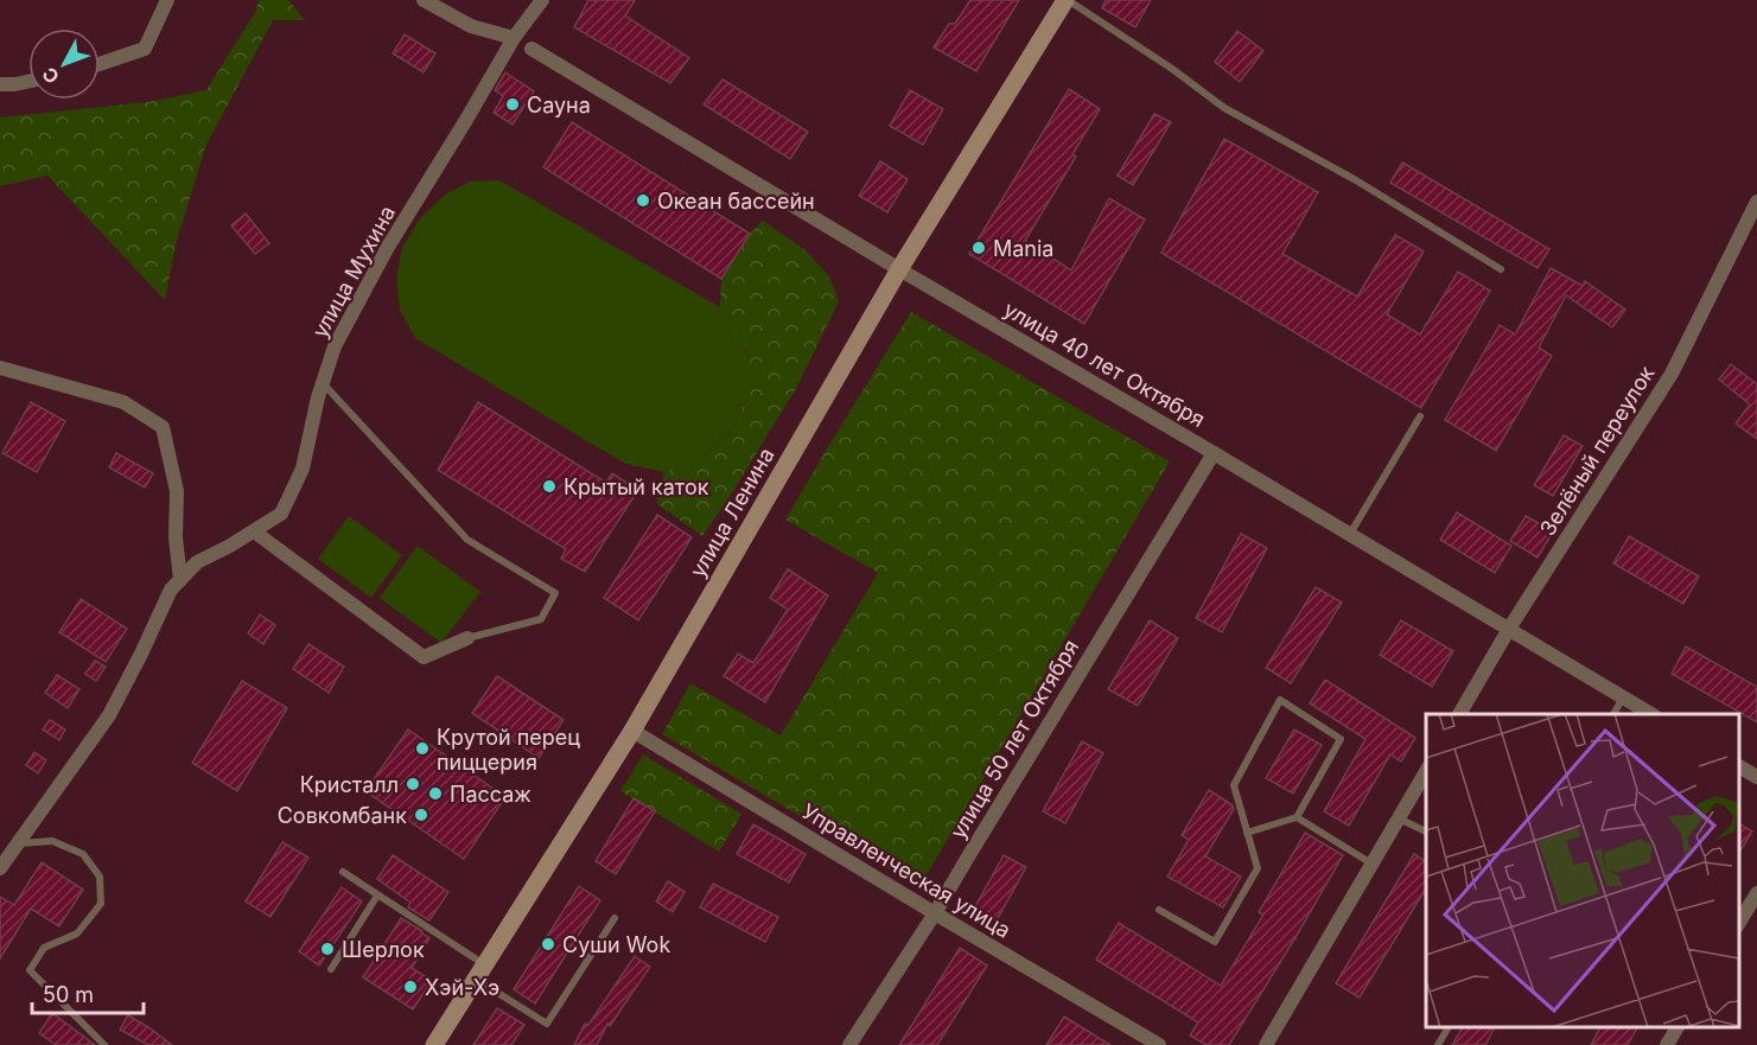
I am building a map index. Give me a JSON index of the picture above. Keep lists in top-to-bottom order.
{
  "streets": {
    "main road": ["улица Ленина"],
    "street": [
      "улица Мухина",
      "улица 40 лет Октября",
      "Зелёный переулок",
      "улица 50 лет Октября",
      "Управленческая улица"
    ]
  },
  "crossings": [
    ["улица 40 лет Октября", "Зелёный переулок"],
    ["улица 40 лет Октября", "улица Ленина"],
    ["улица 40 лет Октября", "улица 50 лет Октября"],
    ["улица Ленина", "Управленческая улица"],
    ["улица 50 лет Октября", "Управленческая улица"]
  ],
  "places": [
    "Сауна",
    "Океан бассейн",
    "Mania",
    "Крытый каток",
    "Крутой перец пиццерия",
    "Кристалл",
    "Пассаж",
    "Совкомбанк",
    "Суши Wok",
    "Шерлок",
    "Хэй-Хэ"
  ],
  "scale_bar": "50 m",
  "north": "bottom left"
}
